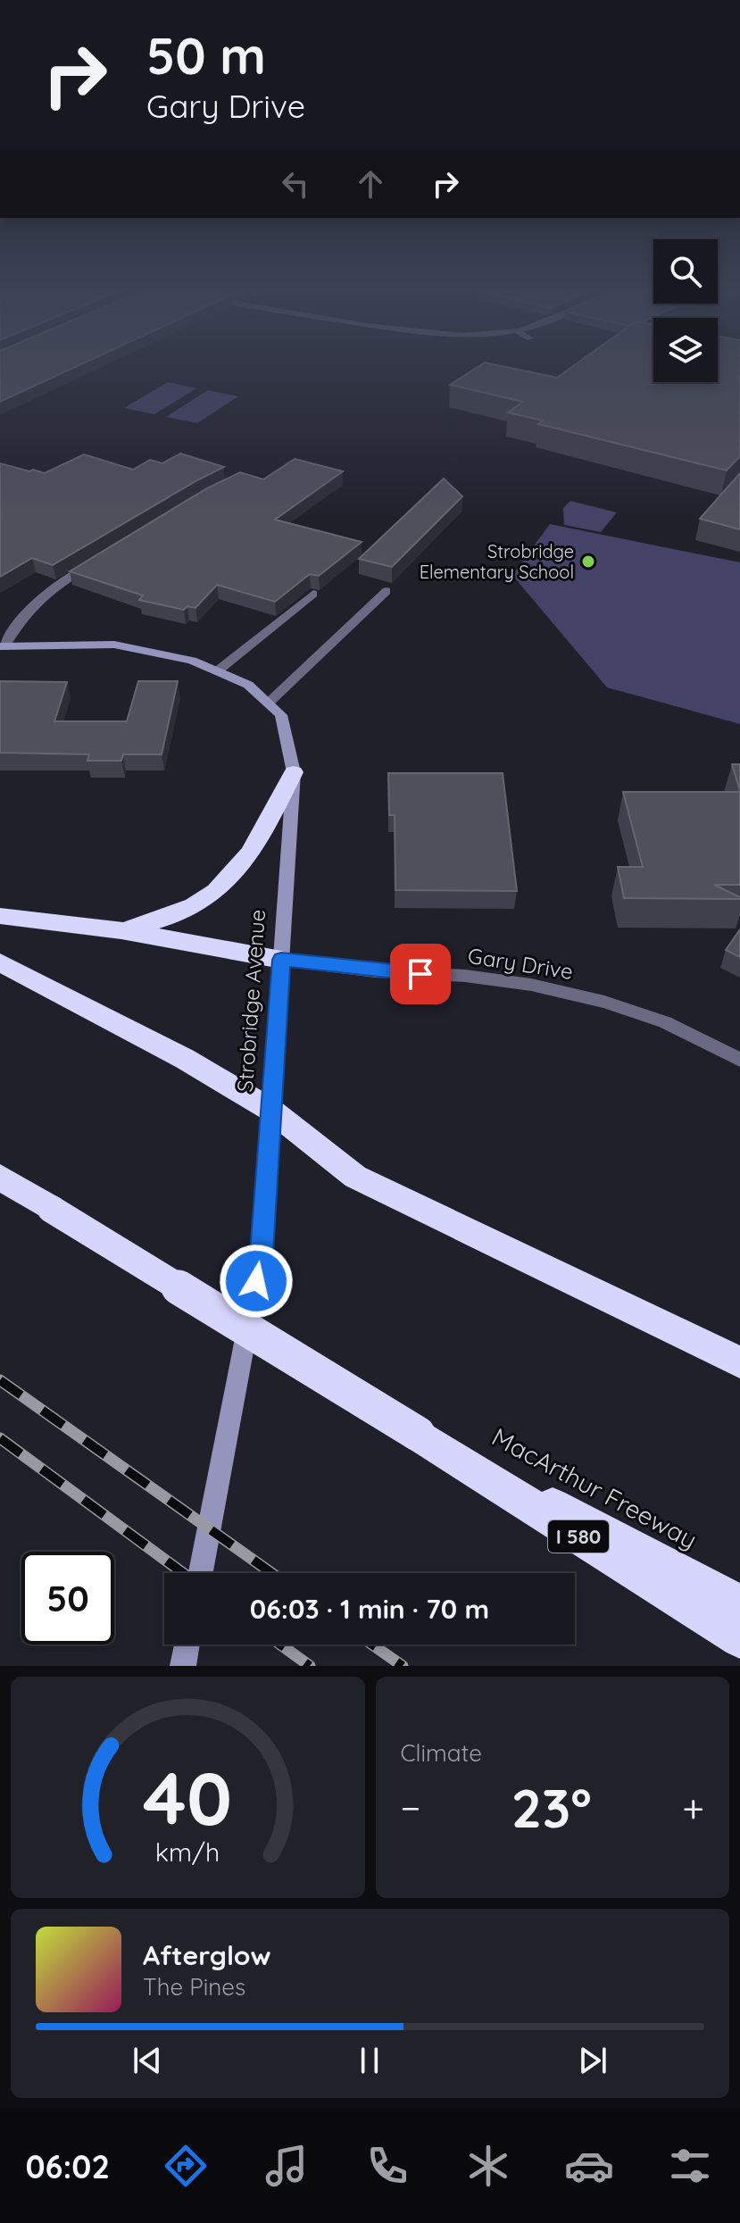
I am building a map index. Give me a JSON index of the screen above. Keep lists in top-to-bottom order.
{
  "streets": {
    "highway": ["MacArthur Freeway", "I 580"],
    "main road": ["Strobridge Avenue"],
    "street": ["Gary Drive"]
  },
  "crossings": [
    ["Gary Drive", "Strobridge Avenue"],
    ["MacArthur Freeway", "I 580"]
  ],
  "places": ["Strobridge Elementary School"],
  "page": {
    "turn": ["50 m", "Gary Drive"],
    "limit": "50",
    "trip": "06:03 · 1 min · 70 m",
    "tile": "Climate",
    "heat": ["−", "23°", "+"],
    "song": ["Afterglow", "The Pines"],
    "tabs": "06:02",
    "gauge": ["40", "km/h"]
  }
}
